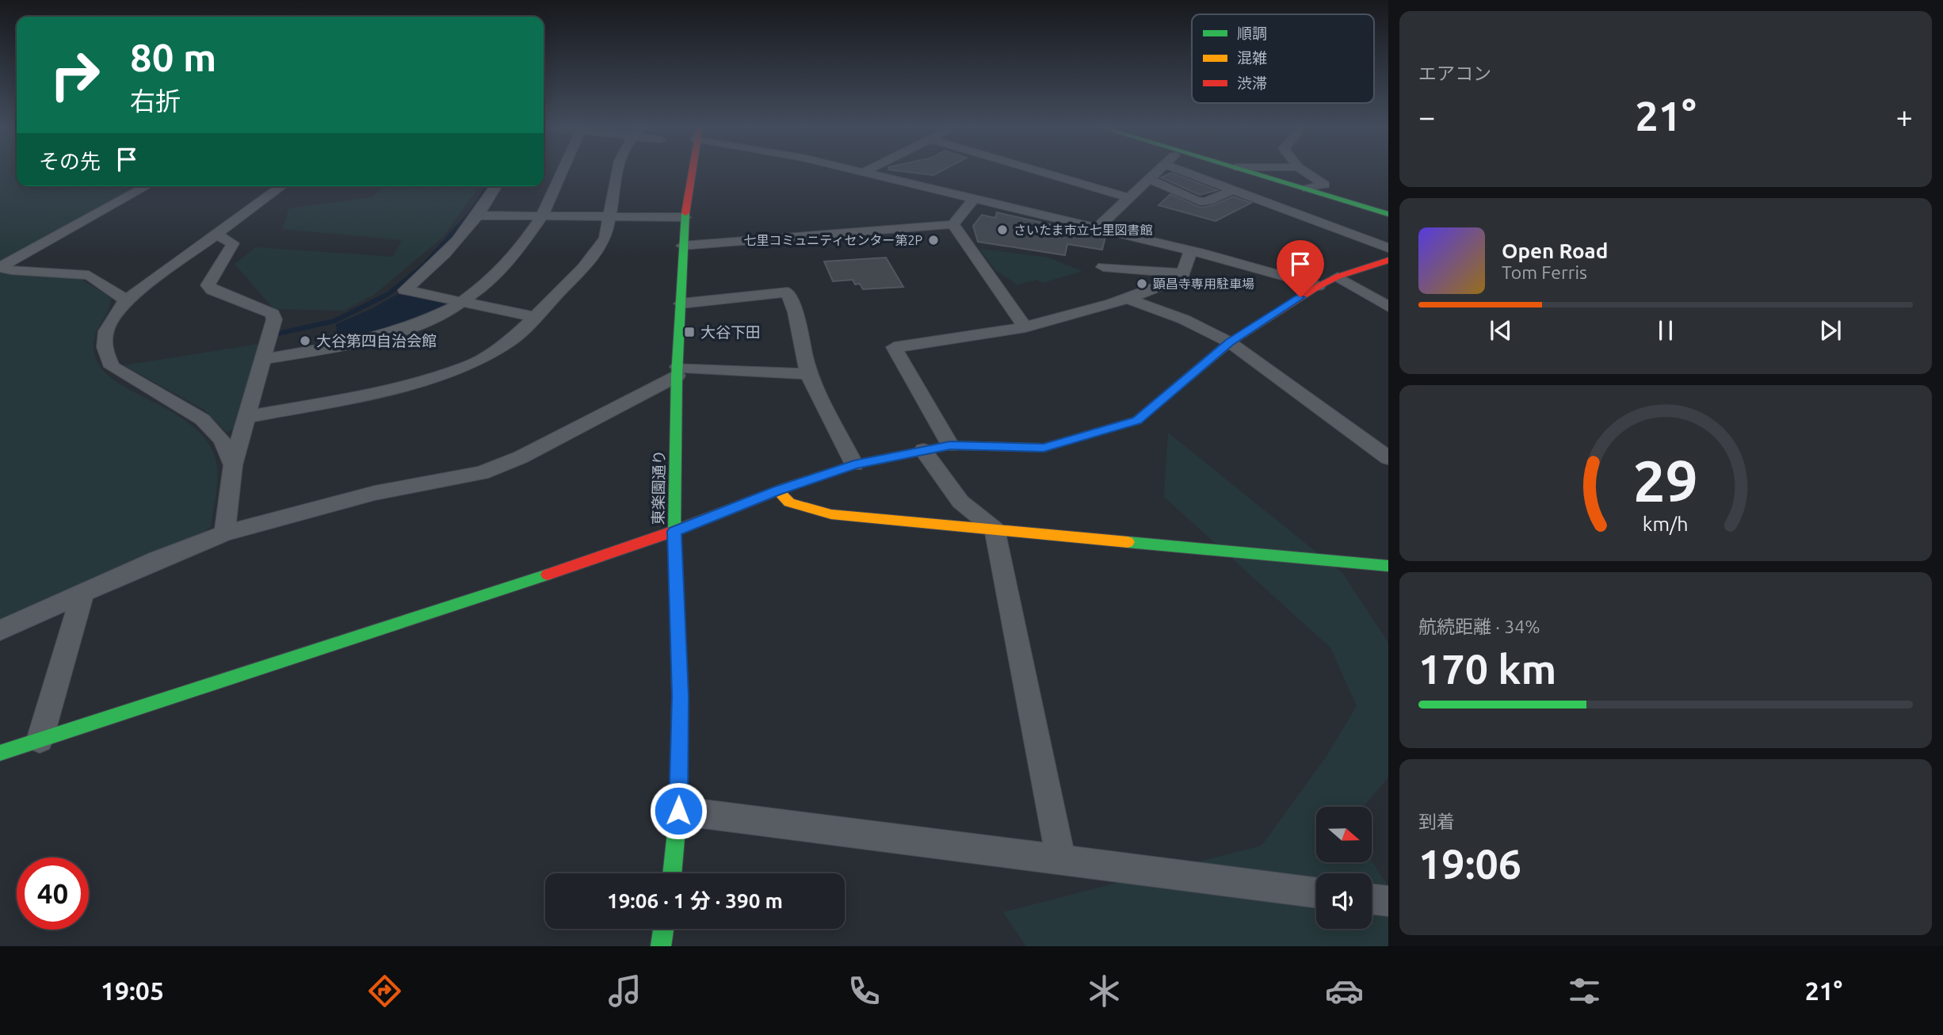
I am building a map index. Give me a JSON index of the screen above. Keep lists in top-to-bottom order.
{
  "streets": {
    "street": ["東楽園通り"]
  },
  "places": {
    "other": [
      "さいたま市立七里図書館",
      "七里コミュニティセンター第2P",
      "顕昌寺専用駐車場",
      "大谷第四自治会館"
    ],
    "transit": ["大谷下田"]
  },
  "legend": ["順調", "混雑", "渋滞"],
  "north": "right",
  "page": {
    "tile": [
      "エアコン",
      ["航続距離 · 34%", "170 km"],
      ["到着", "19:06"]
    ],
    "turn": ["80 m", "右折"],
    "heat": ["−", "21°", "+"],
    "then": "その先",
    "song": ["Open Road", "Tom Ferris"],
    "limit": "40",
    "trip": "19:06 · 1 分 · 390 m",
    "tabs": ["19:05", "21°"],
    "gauge": ["29", "km/h"]
  }
}
